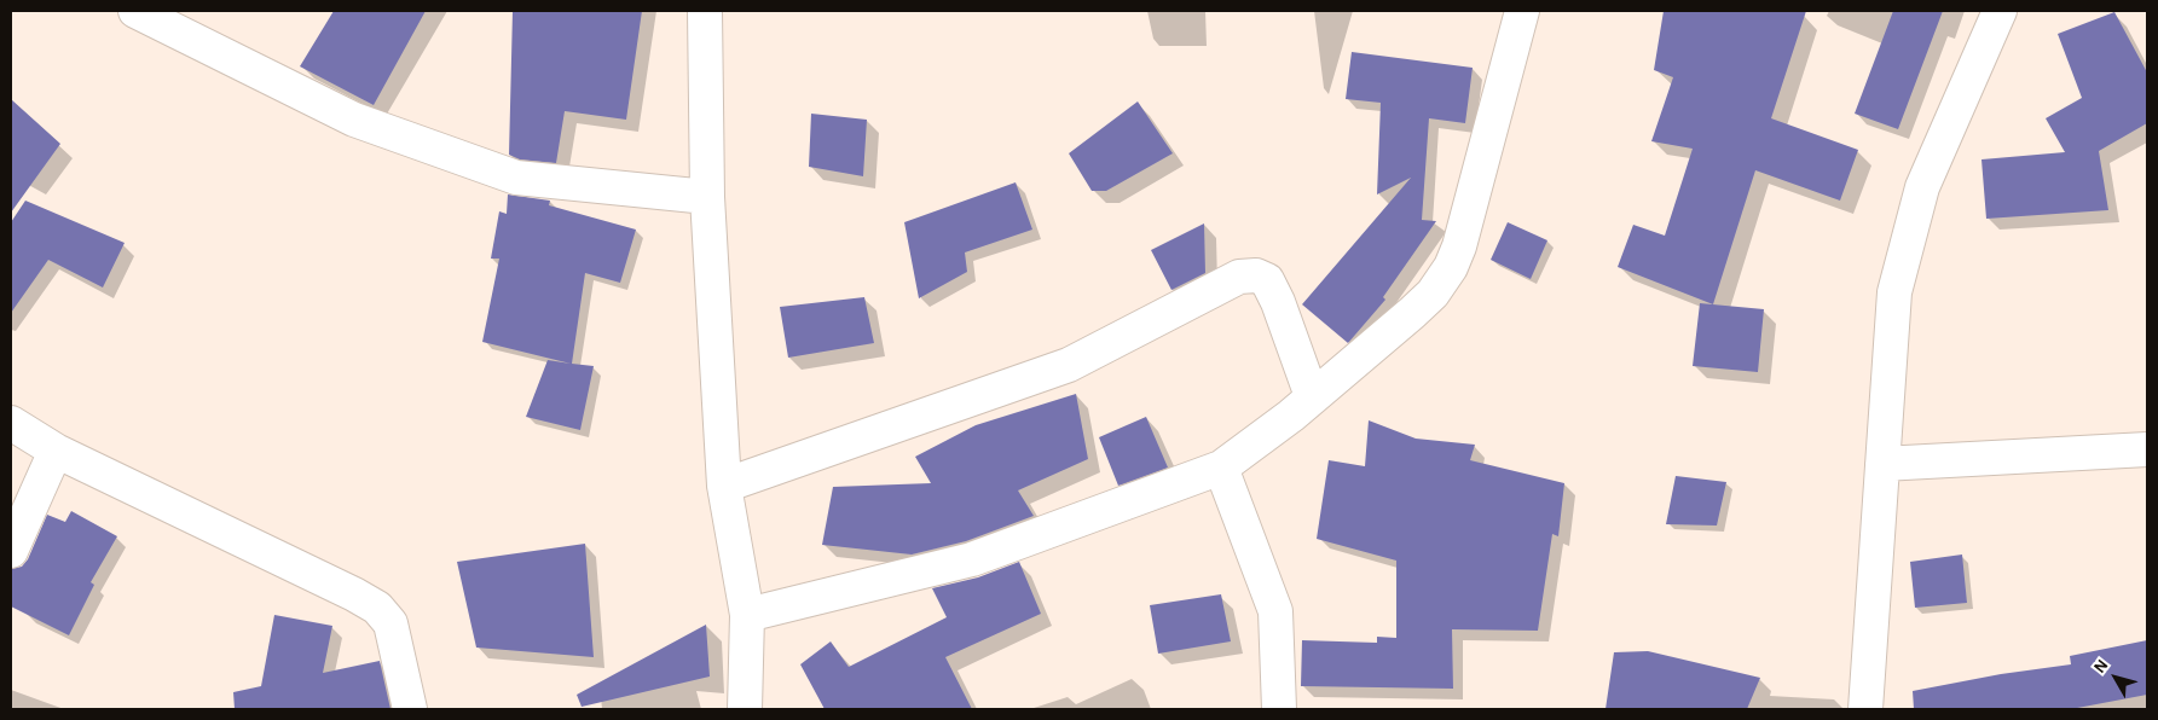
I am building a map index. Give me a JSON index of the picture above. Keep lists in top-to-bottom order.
{
  "north": "top left"
}
